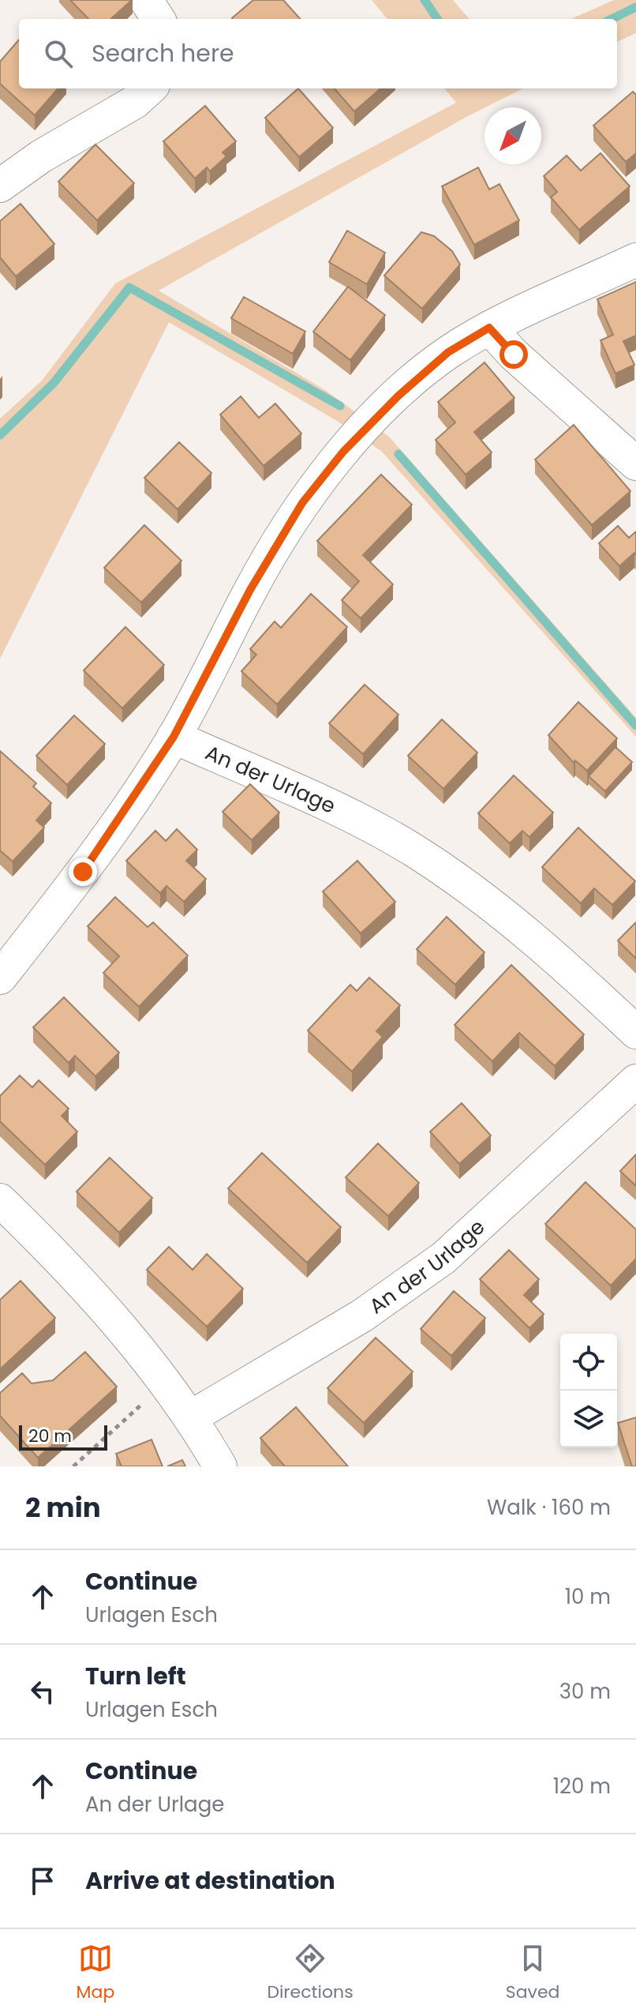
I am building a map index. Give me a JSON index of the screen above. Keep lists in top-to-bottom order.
{
  "streets": {
    "street": ["An der Urlage"]
  },
  "scale_bar": "20 m",
  "north": "bottom left",
  "page": {
    "search": "Search here",
    "scale": "20 m",
    "heading": ["2 min", "Walk · 160 m"],
    "list": [
      ["Continue", "Urlagen Esch", "10 m"],
      ["Turn left", "Urlagen Esch", "30 m"],
      ["Continue", "An der Urlage", "120 m"],
      "Arrive at destination"
    ],
    "nav": ["Map", "Directions", "Saved"]
  }
}
